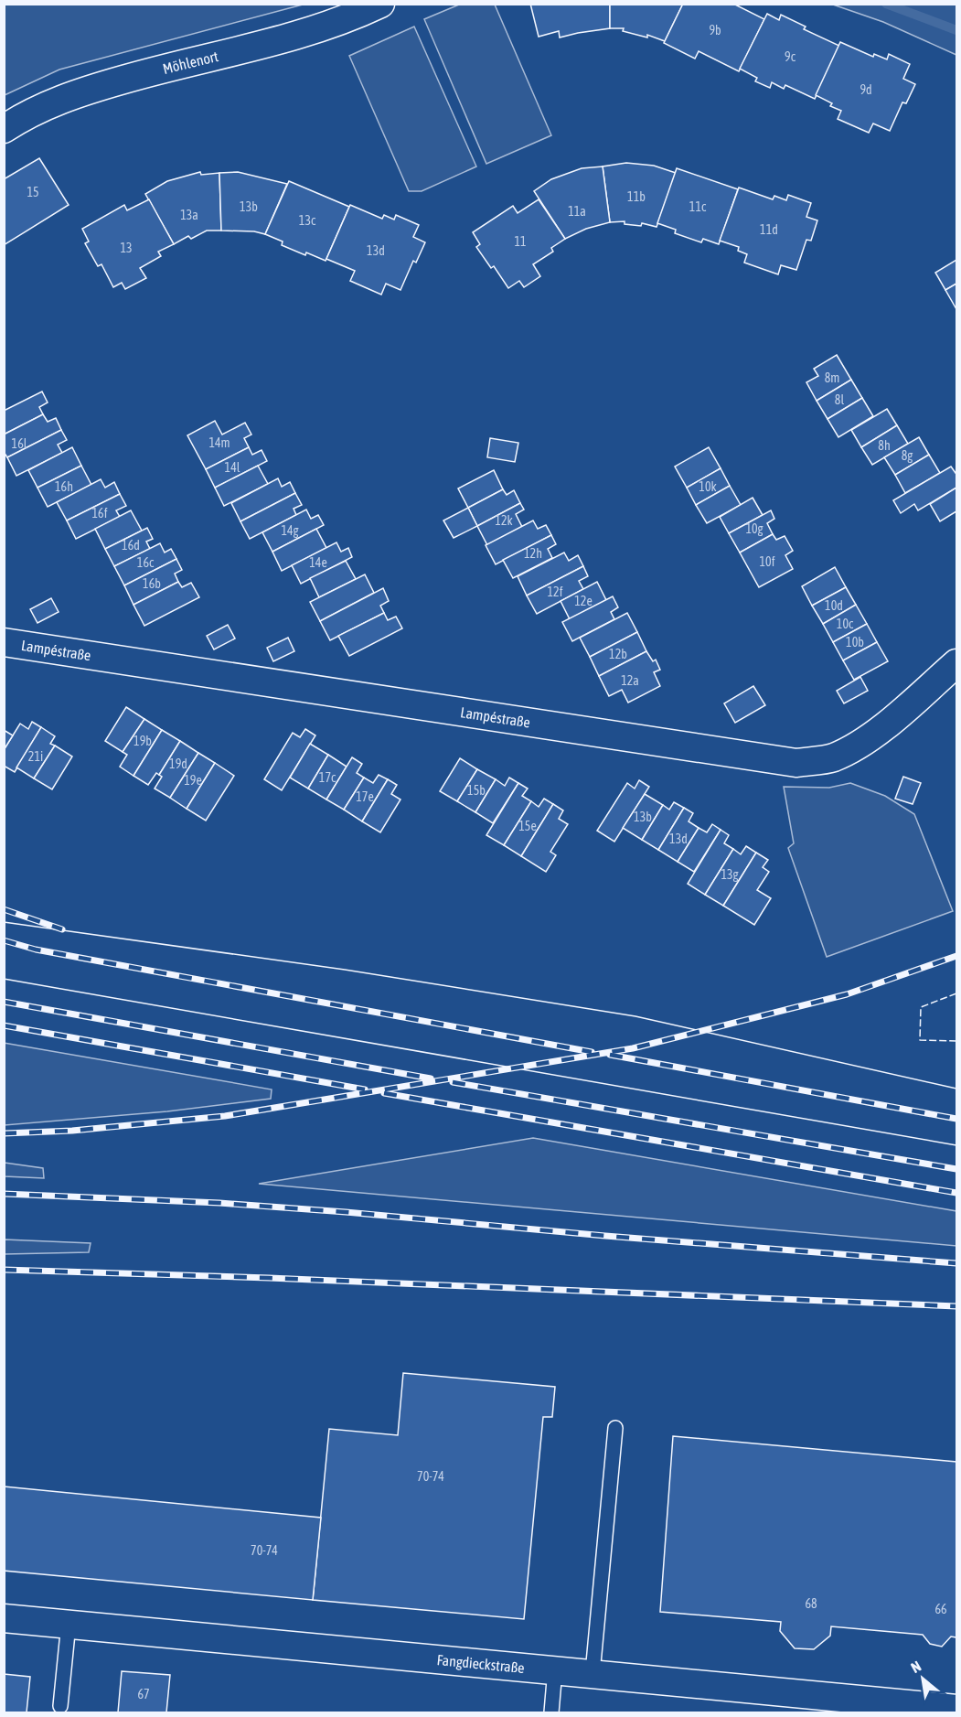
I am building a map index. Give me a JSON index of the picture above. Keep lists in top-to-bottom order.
{
  "streets": {
    "street": ["Möhlenort", "Lampéstraße", "Fangdieckstraße"]
  },
  "house_numbers": [
    "9b",
    "9c",
    "9d",
    "15",
    "11b",
    "13b",
    "11c",
    "11a",
    "13a",
    "13c",
    "11d",
    "11",
    "13",
    "13d",
    "8m",
    "8l",
    "14m",
    "16l",
    "8h",
    "8g",
    "14l",
    "16h",
    "10k",
    "16f",
    "12k",
    "10g",
    "14g",
    "16d",
    "12h",
    "10f",
    "16c",
    "14e",
    "16b",
    "12f",
    "12e",
    "10d",
    "10c",
    "10b",
    "12b",
    "12a",
    "19b",
    "21i",
    "19d",
    "17c",
    "19e",
    "15b",
    "17e",
    "13b",
    "15e",
    "13d",
    "13g",
    "70-74",
    "70-74",
    "68",
    "66",
    "67"
  ],
  "north": "top left"
}
